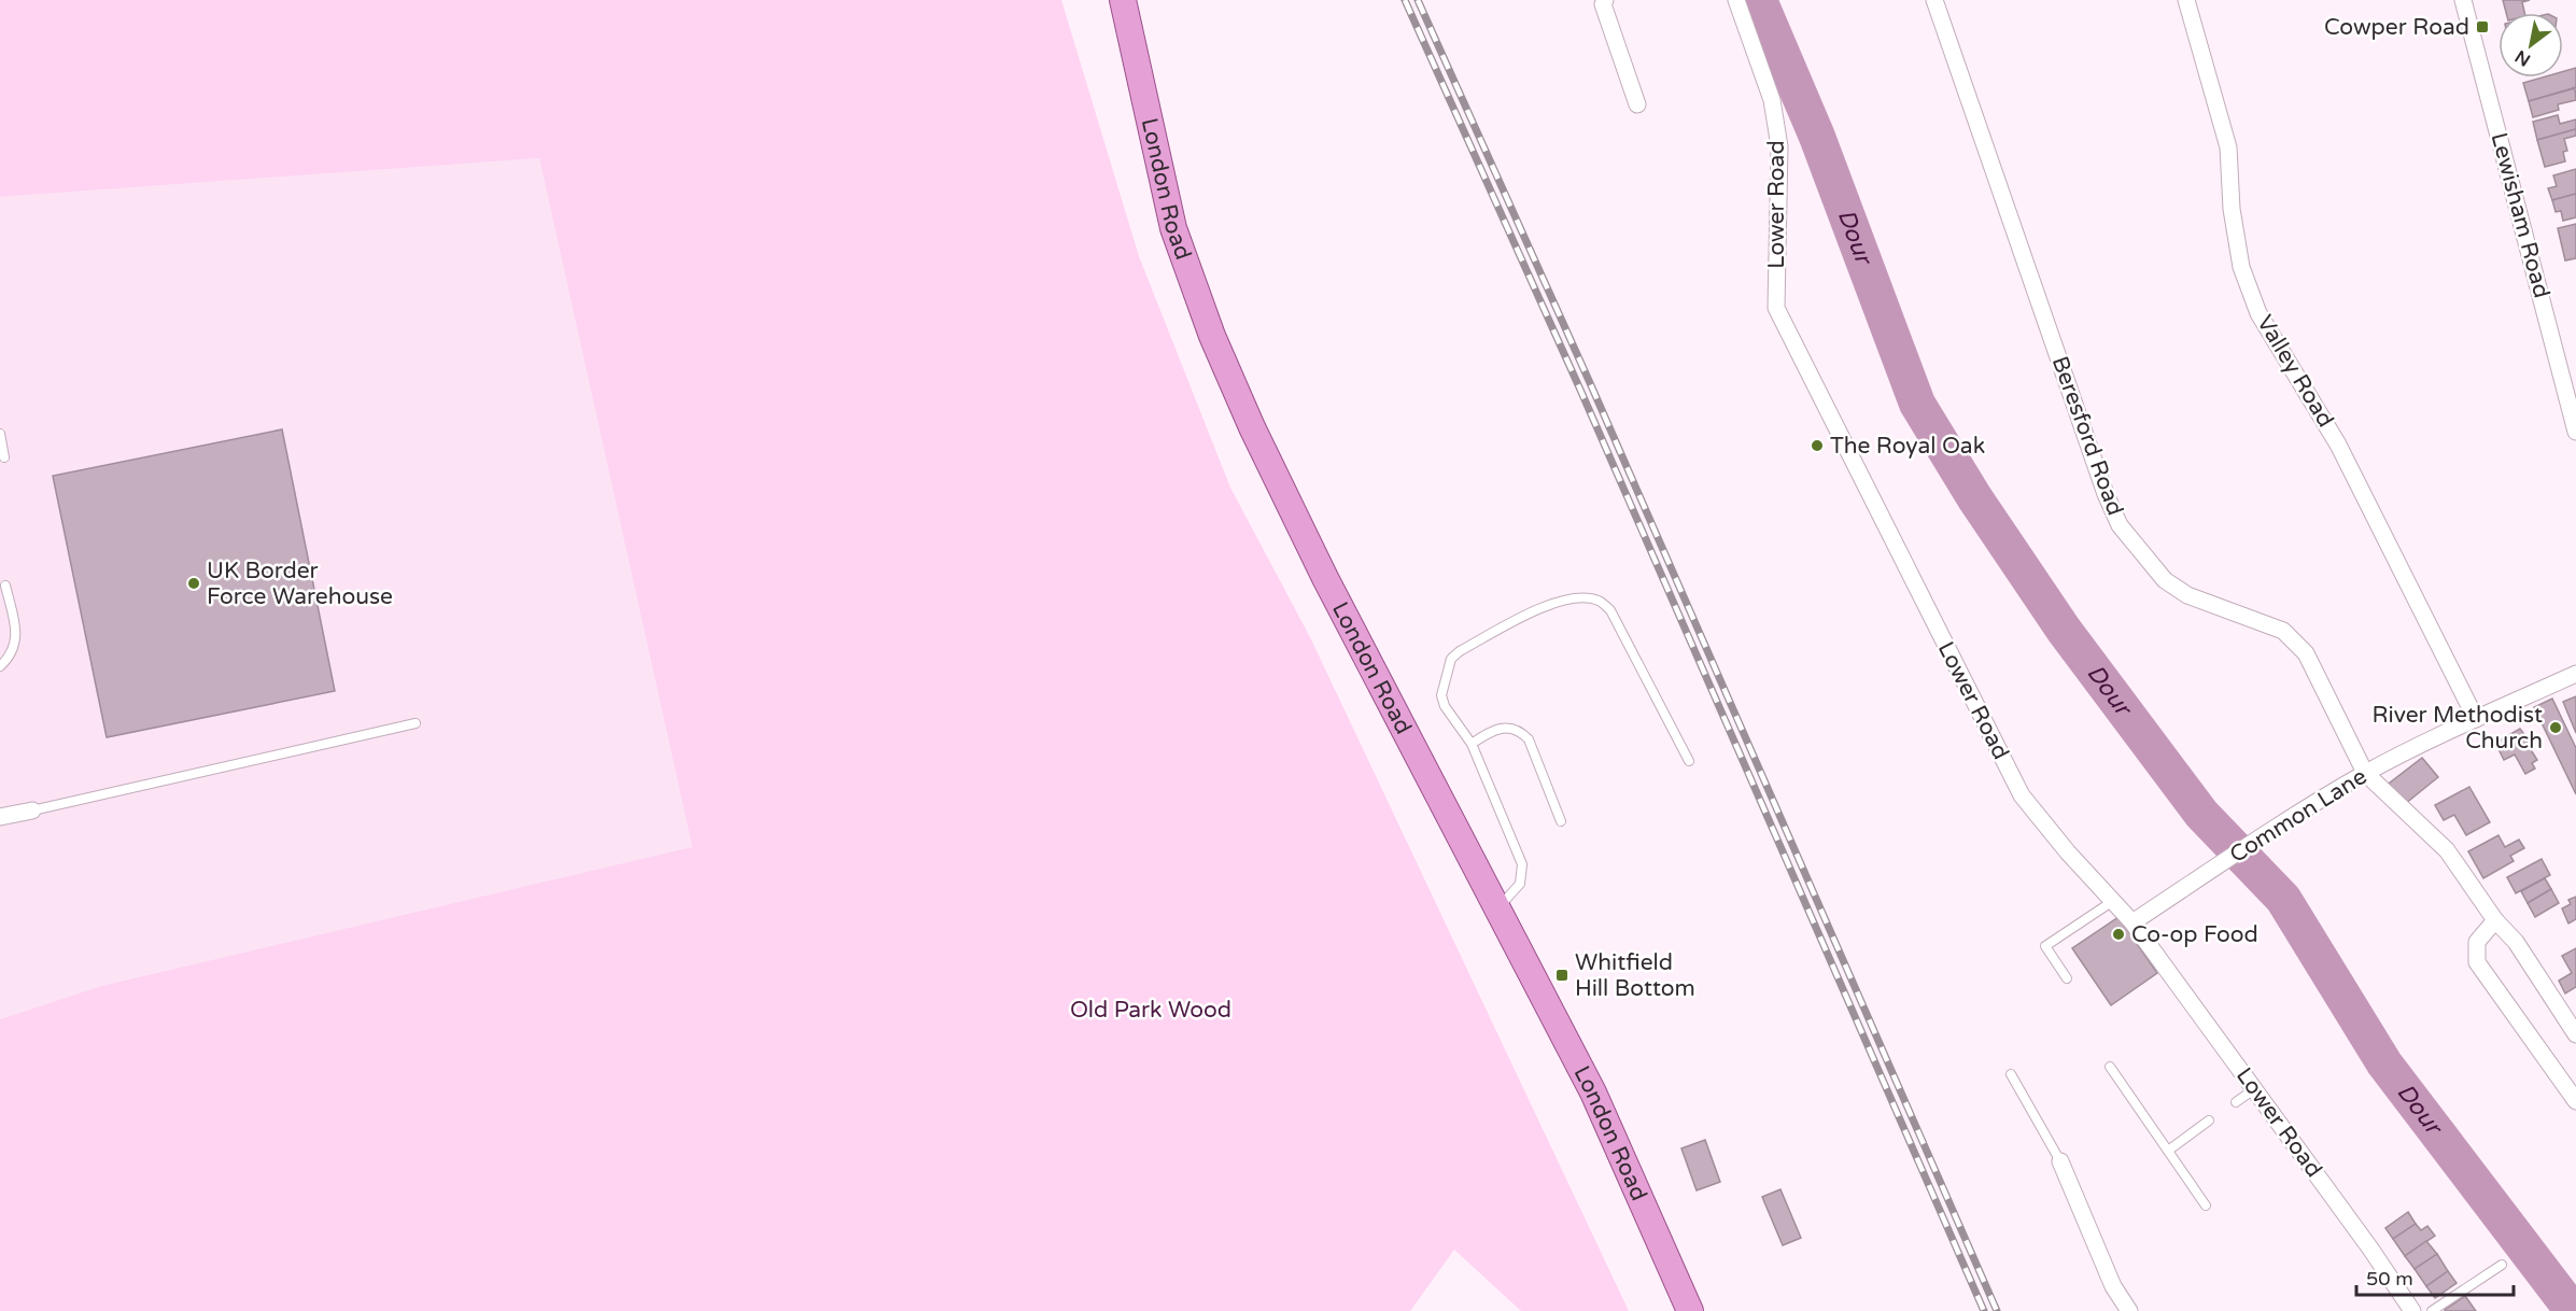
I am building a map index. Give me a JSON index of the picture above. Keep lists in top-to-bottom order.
{
  "streets": {
    "main road": ["London Road"],
    "street": [
      "Lower Road",
      "Lewisham Road",
      "Valley Road",
      "Beresford Road",
      "Common Lane"
    ]
  },
  "crossings": [
    ["Lower Road", "Common Lane"],
    ["Valley Road", "Common Lane"],
    ["Beresford Road", "Common Lane"]
  ],
  "water": ["Dour"],
  "parks": ["Old Park Wood"],
  "places": {
    "transit": ["Cowper Road", "Whitfield Hill Bottom"],
    "other": [
      "The Royal Oak",
      "UK Border Force Warehouse",
      "River Methodist Church",
      "Co-op Food"
    ]
  },
  "scale_bar": "50 m",
  "north": "bottom left"
}
